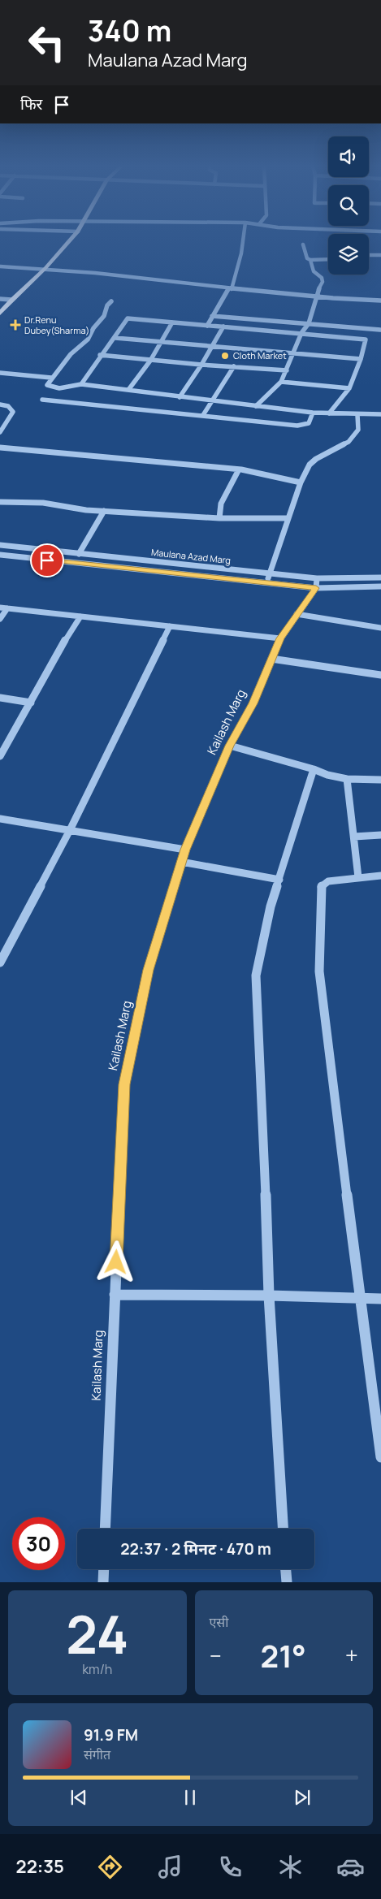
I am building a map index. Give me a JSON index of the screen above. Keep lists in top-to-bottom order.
{
  "streets": {
    "street": ["Maulana Azad Marg", "Kailash Marg"]
  },
  "crossings": [
    ["Maulana Azad Marg", "Kailash Marg"]
  ],
  "places": {
    "health": ["Dr.Renu Dubey(Sharma)"],
    "other": ["Cloth Market"]
  },
  "page": {
    "turn": ["340 m", "Maulana Azad Marg"],
    "then": "फिर",
    "limit": "30",
    "trip": "22:37 · 2 मिनट · 470 m",
    "tile": [
      ["24", "km/h"],
      "एसी"
    ],
    "heat": ["−", "21°", "+"],
    "song": ["91.9 FM", "संगीत"],
    "tabs": "22:35"
  }
}
